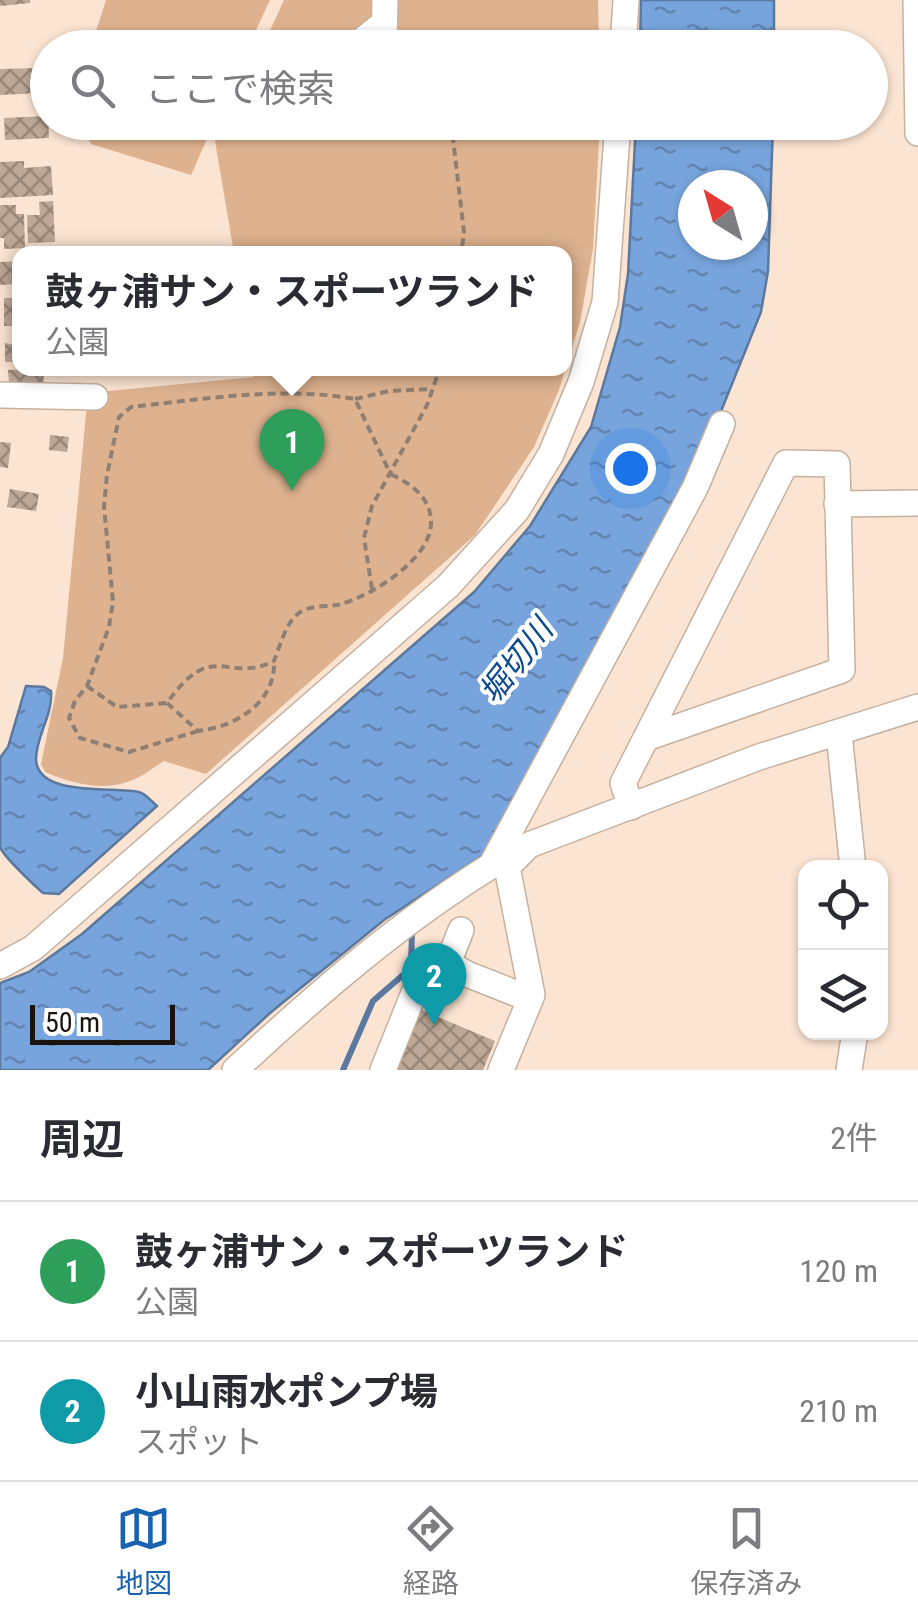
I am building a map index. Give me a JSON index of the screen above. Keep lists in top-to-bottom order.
{
  "water": ["堀切川"],
  "scale_bar": "50 m",
  "north": "top left",
  "page": {
    "search": "ここで検索",
    "popup": ["鼓ヶ浦サン・スポーツランド", "公園"],
    "pins": ["1", "2"],
    "scale": "50 m",
    "heading": ["周辺", "2件"],
    "list": [
      {
        "mark": "1",
        "name": "鼓ヶ浦サン・スポーツランド",
        "note": "公園",
        "value": "120 m"
      },
      {
        "mark": "2",
        "name": "小山雨水ポンプ場",
        "note": "スポット",
        "value": "210 m"
      }
    ],
    "nav": ["地図", "経路", "保存済み"]
  }
}
